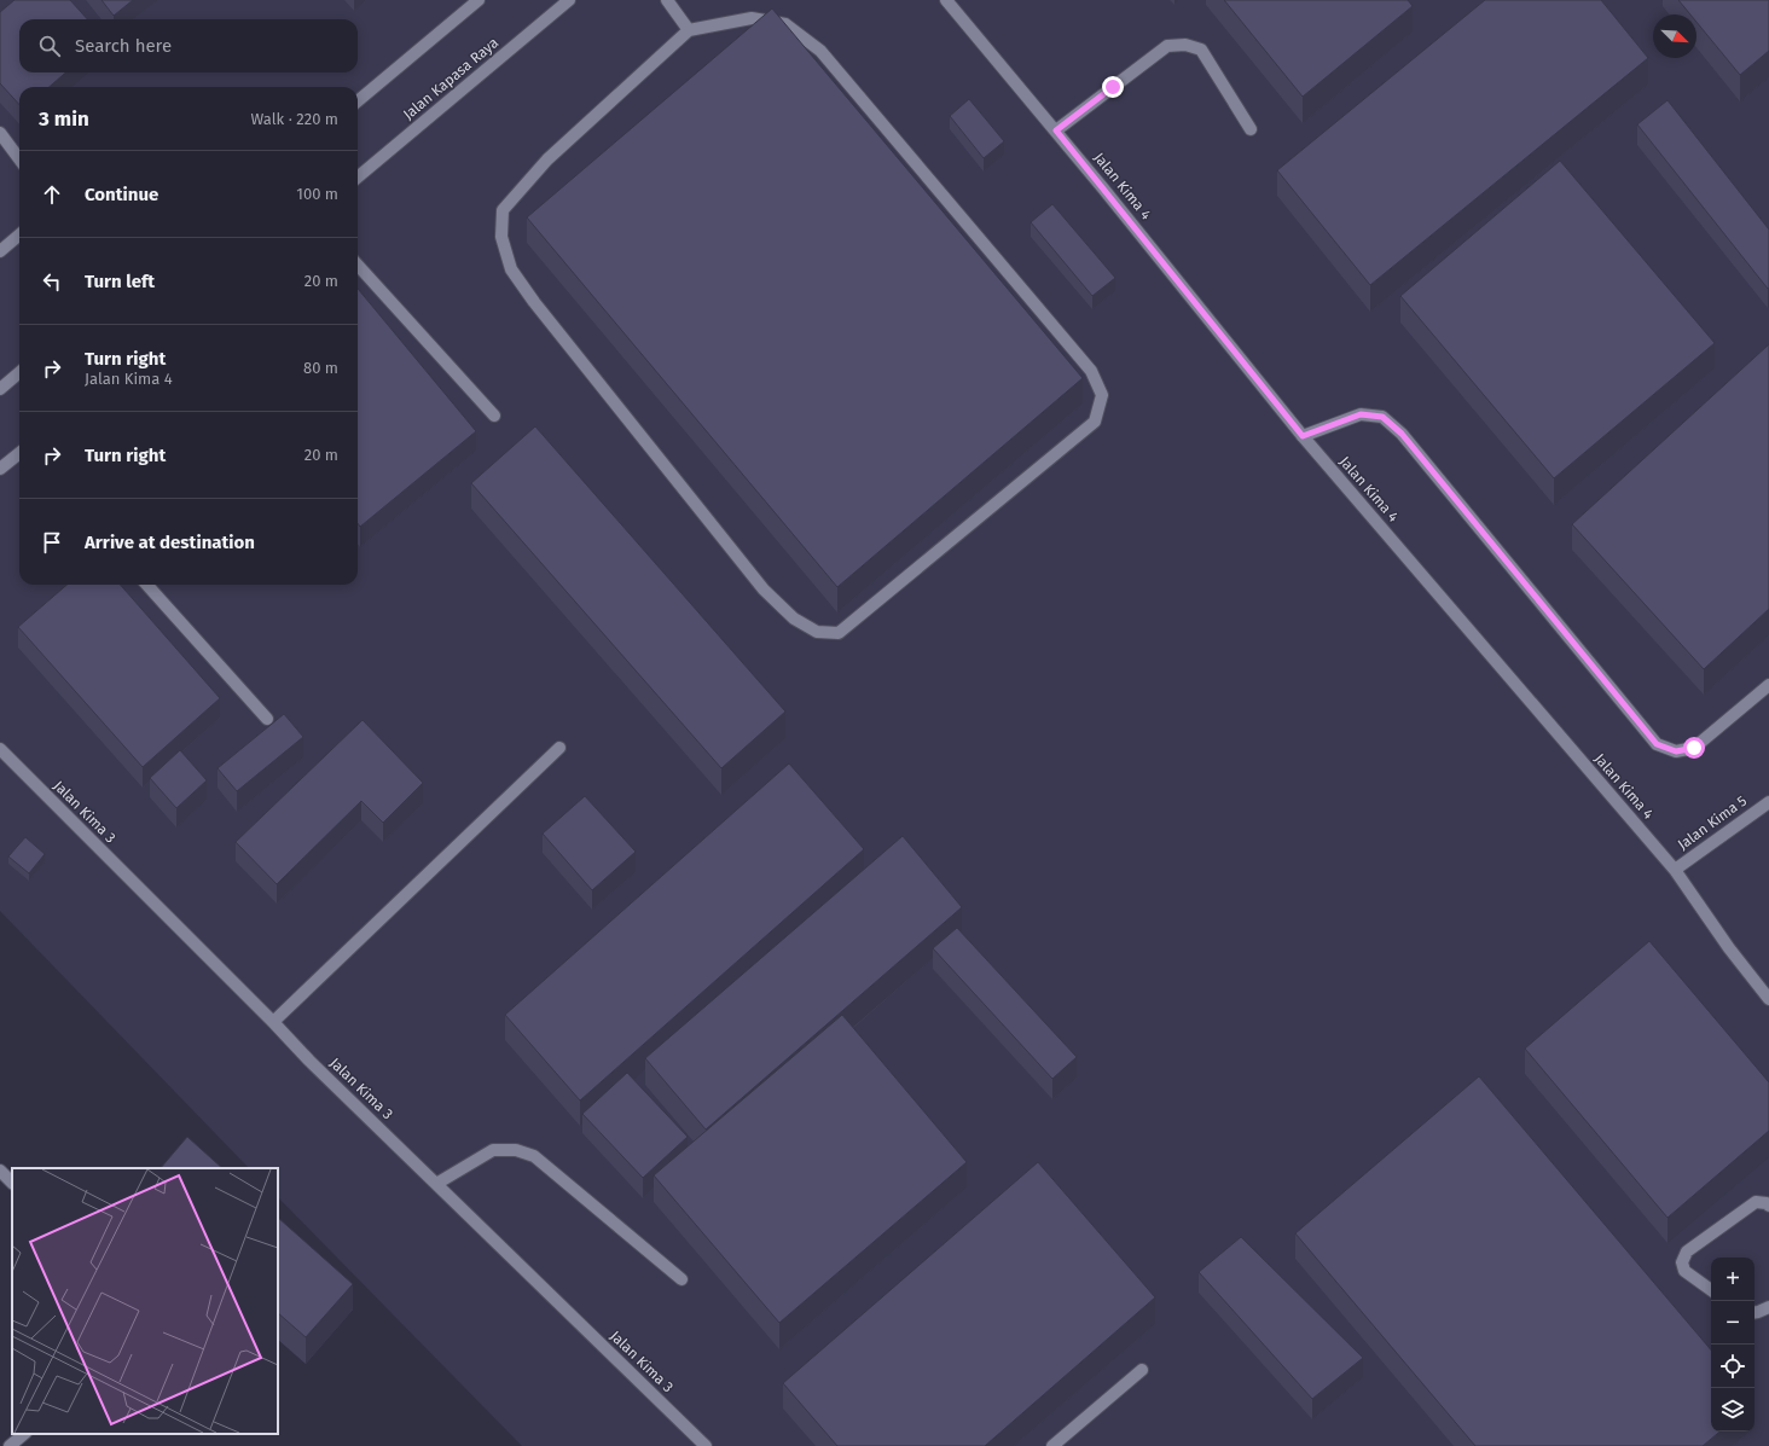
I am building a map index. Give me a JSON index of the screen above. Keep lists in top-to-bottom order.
{
  "streets": {
    "street": [
      "Jalan Kapasa Raya",
      "Jalan Kima 4",
      "Jalan Kima 3",
      "Jalan Kima 5"
    ]
  },
  "crossings": [
    ["Jalan Kima 4", "Jalan Kima 5"]
  ],
  "north": "bottom right",
  "page": {
    "search": "Search here",
    "heading": ["3 min", "Walk · 220 m"],
    "list": [
      ["Continue", "100 m"],
      ["Turn left", "20 m"],
      ["Turn right", "Jalan Kima 4", "80 m"],
      ["Turn right", "20 m"],
      "Arrive at destination"
    ],
    "map_buttons": ["+", "−"]
  }
}
